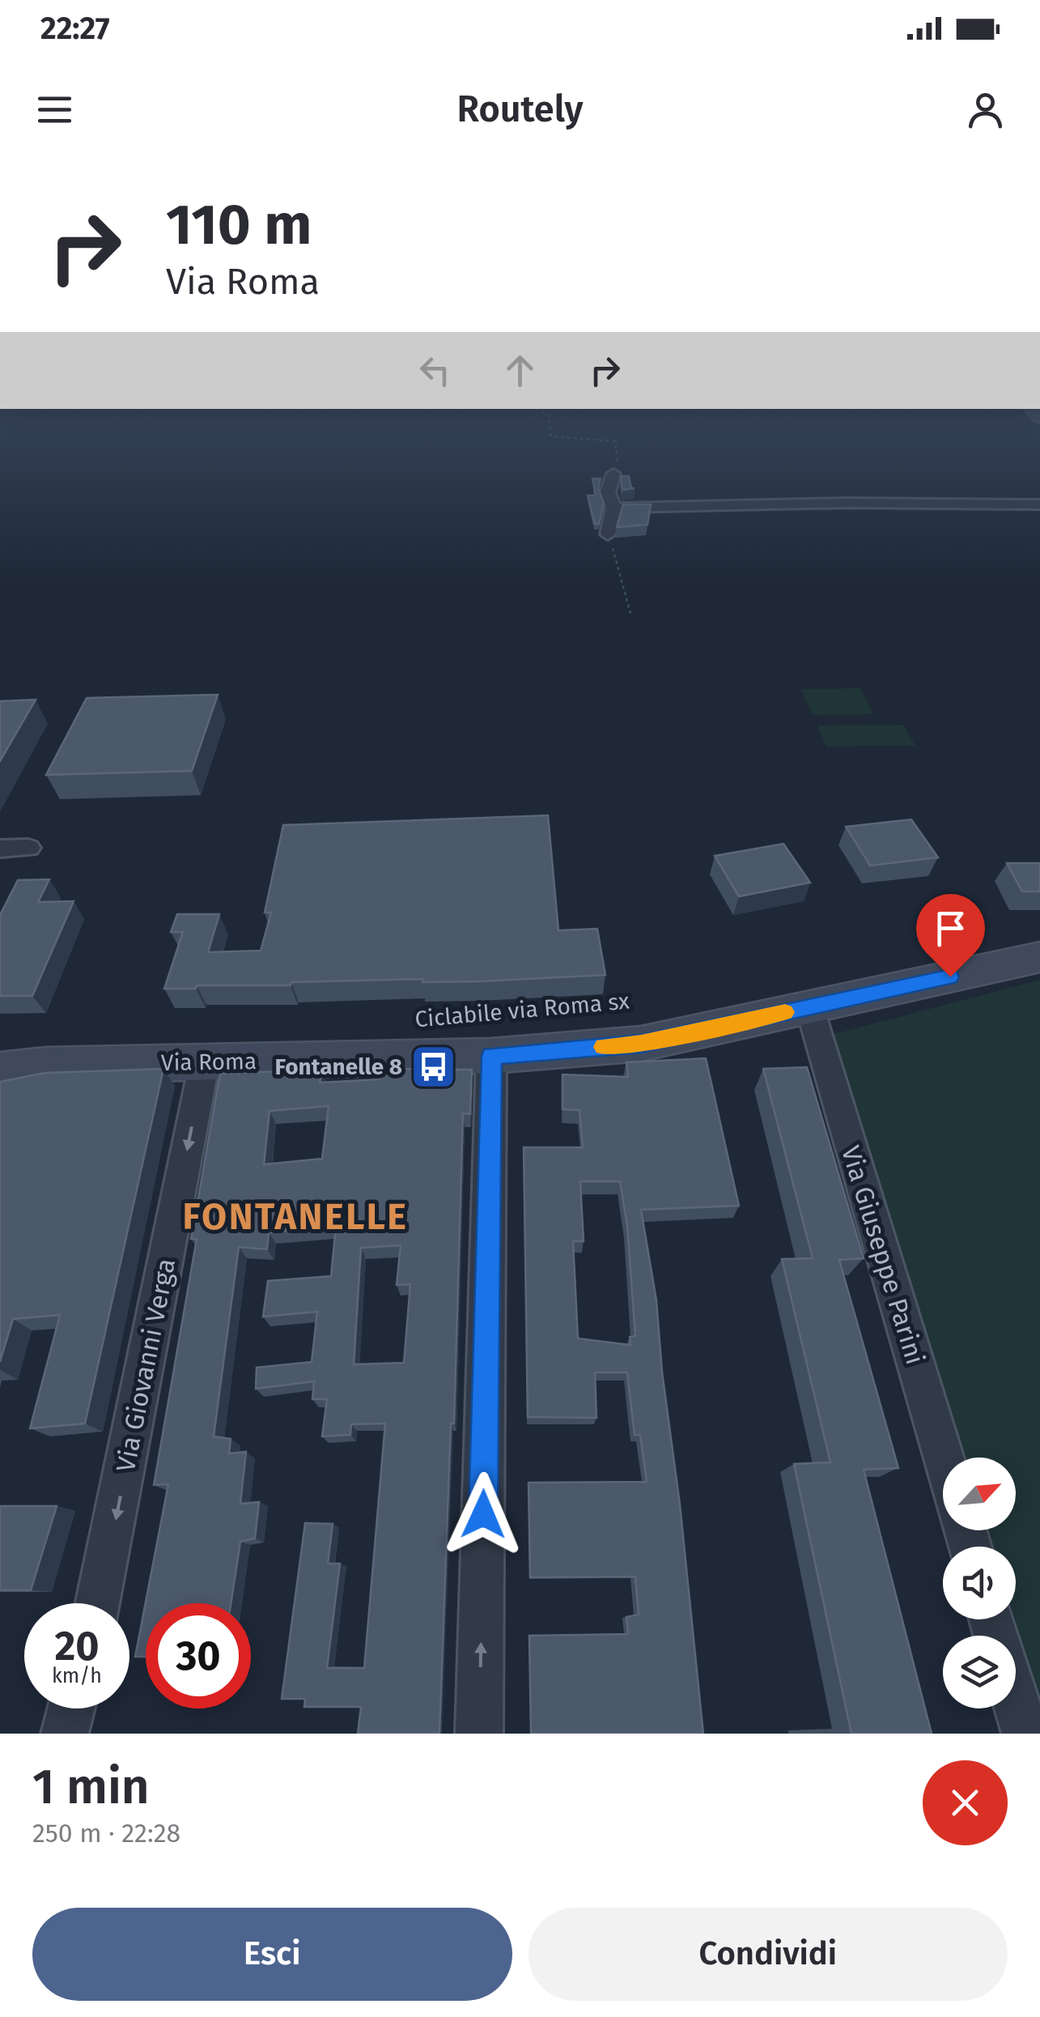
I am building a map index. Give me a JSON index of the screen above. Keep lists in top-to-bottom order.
{
  "streets": {
    "main road": ["Via Roma"],
    "street": ["Via Giuseppe Parini", "Via Giovanni Verga"]
  },
  "crossings": [
    ["Via Roma", "Via Giuseppe Parini"],
    ["Via Roma", "Via Giovanni Verga"]
  ],
  "one_way": ["Via Giovanni Verga"],
  "districts": ["FONTANELLE"],
  "places": {
    "bus stop": ["Fontanelle 8"]
  },
  "north": "top right",
  "page": {
    "status": "22:27",
    "header": "Routely",
    "turn": ["110 m", "Via Roma"],
    "speed": "20 km/h",
    "limit": "30",
    "heading": ["1 min", "250 m · 22:28"],
    "buttons": ["Esci", "Condividi"]
  }
}
